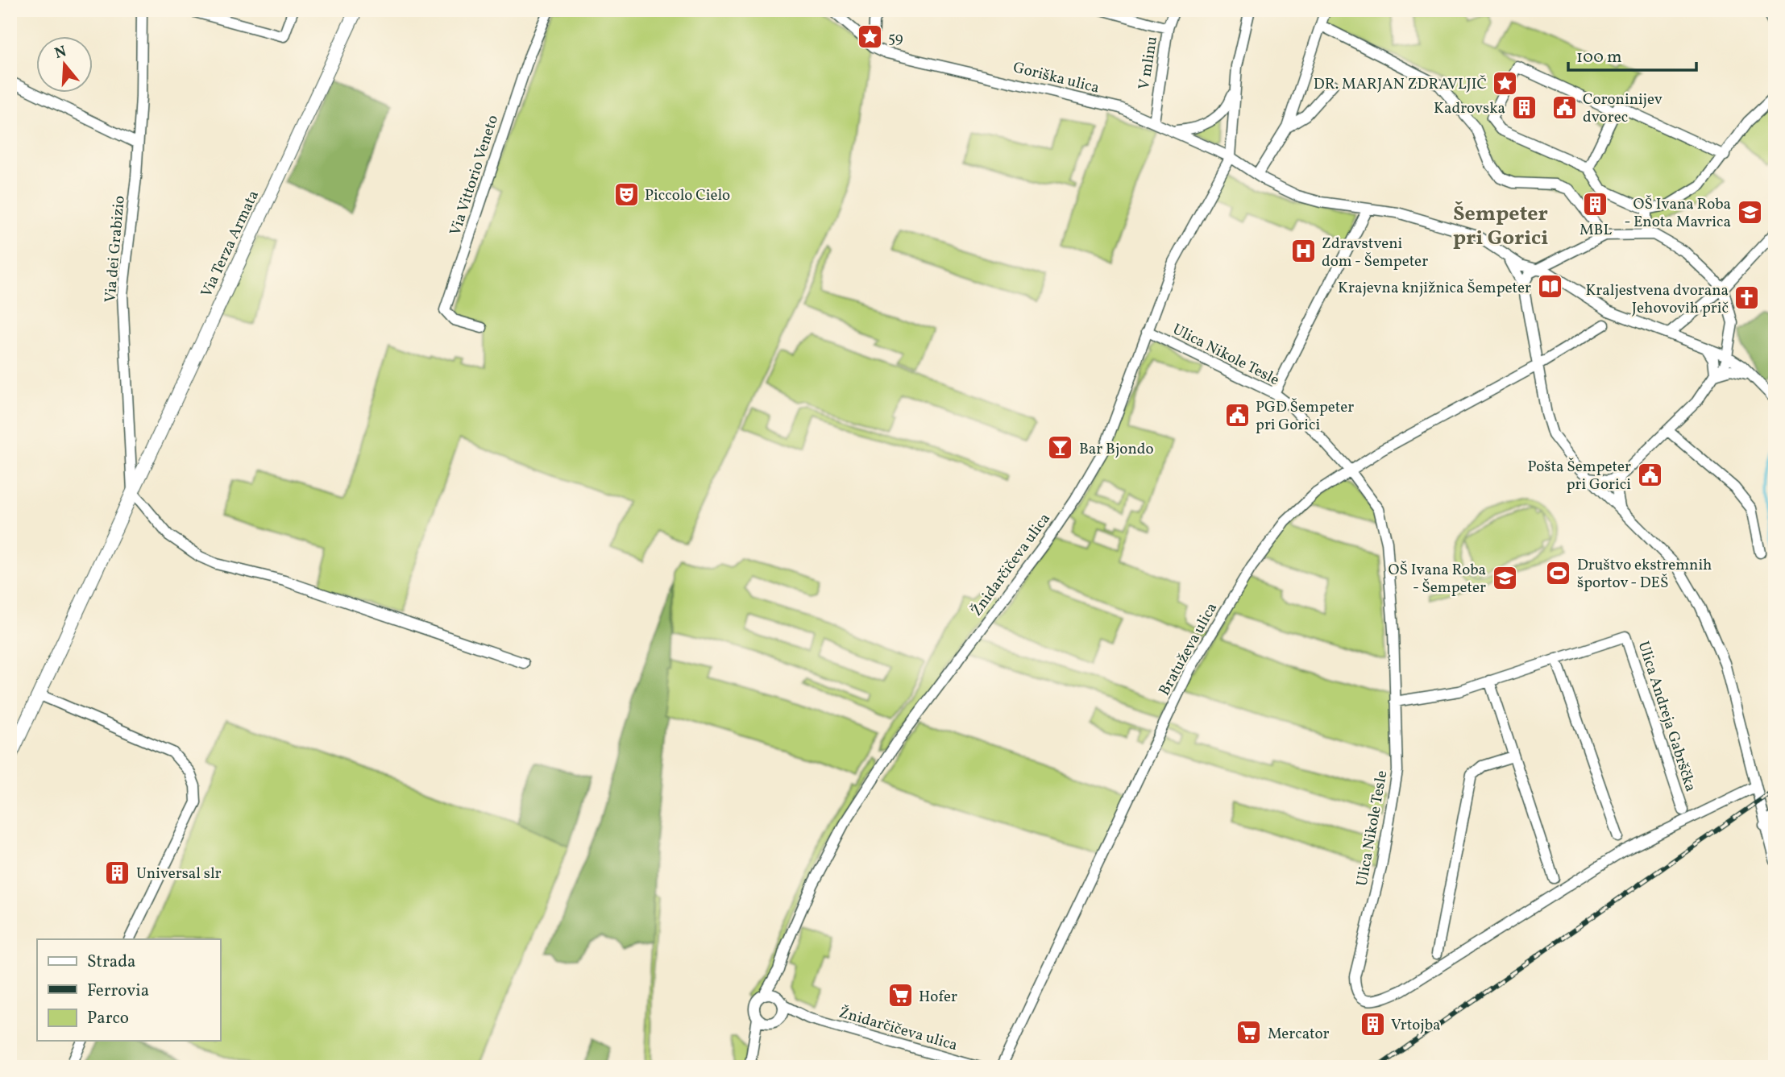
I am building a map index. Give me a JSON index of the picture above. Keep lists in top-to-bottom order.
{
  "streets": {
    "main road": ["Via Terza Armata"],
    "street": [
      "V mlinu",
      "Goriška ulica",
      "Via Vittorio Veneto",
      "Via dei Grabizio",
      "Ulica Nikole Tesle",
      "Žnidarčičeva ulica",
      "Bratuževa ulica",
      "Ulica Andreja Gabrščka"
    ]
  },
  "crossings": [
    ["V mlinu", "Goriška ulica"],
    ["Goriška ulica", "Žnidarčičeva ulica"],
    ["Via Terza Armata", "Via dei Grabizio"],
    ["Ulica Nikole Tesle", "Žnidarčičeva ulica"],
    ["Ulica Nikole Tesle", "Bratuževa ulica"],
    ["Ulica Nikole Tesle", "Ulica Andreja Gabrščka"]
  ],
  "districts": ["Šempeter pri Gorici"],
  "places": {
    "place": ["59", "DR. MARJAN ZDRAVLJIČ"],
    "building": [
      "Kadrovska",
      "MBL",
      "Universal slr",
      "Vrtojba"
    ],
    "public building": ["Coroninijev dvorec", "PGD Šempeter pri Gorici", "Pošta Šempeter pri Gorici"],
    "theatre": ["Piccolo Cielo"],
    "school or university": ["OŠ Ivana Roba - Enota Mavrica", "OŠ Ivana Roba - Šempeter"],
    "hospital": ["Zdravstveni dom - Šempeter"],
    "library": ["Krajevna knjižnica Šempeter"],
    "church": ["Kraljestvena dvorana Jehovovih prič"],
    "bar": ["Bar Bjondo"],
    "sports": ["Društvo ekstremnih športov - DEŠ"],
    "supermarket": ["Hofer", "Mercator"]
  },
  "legend": ["Strada", "Ferrovia", "Parco"],
  "scale_bar": "100 m",
  "north": "top"
}
